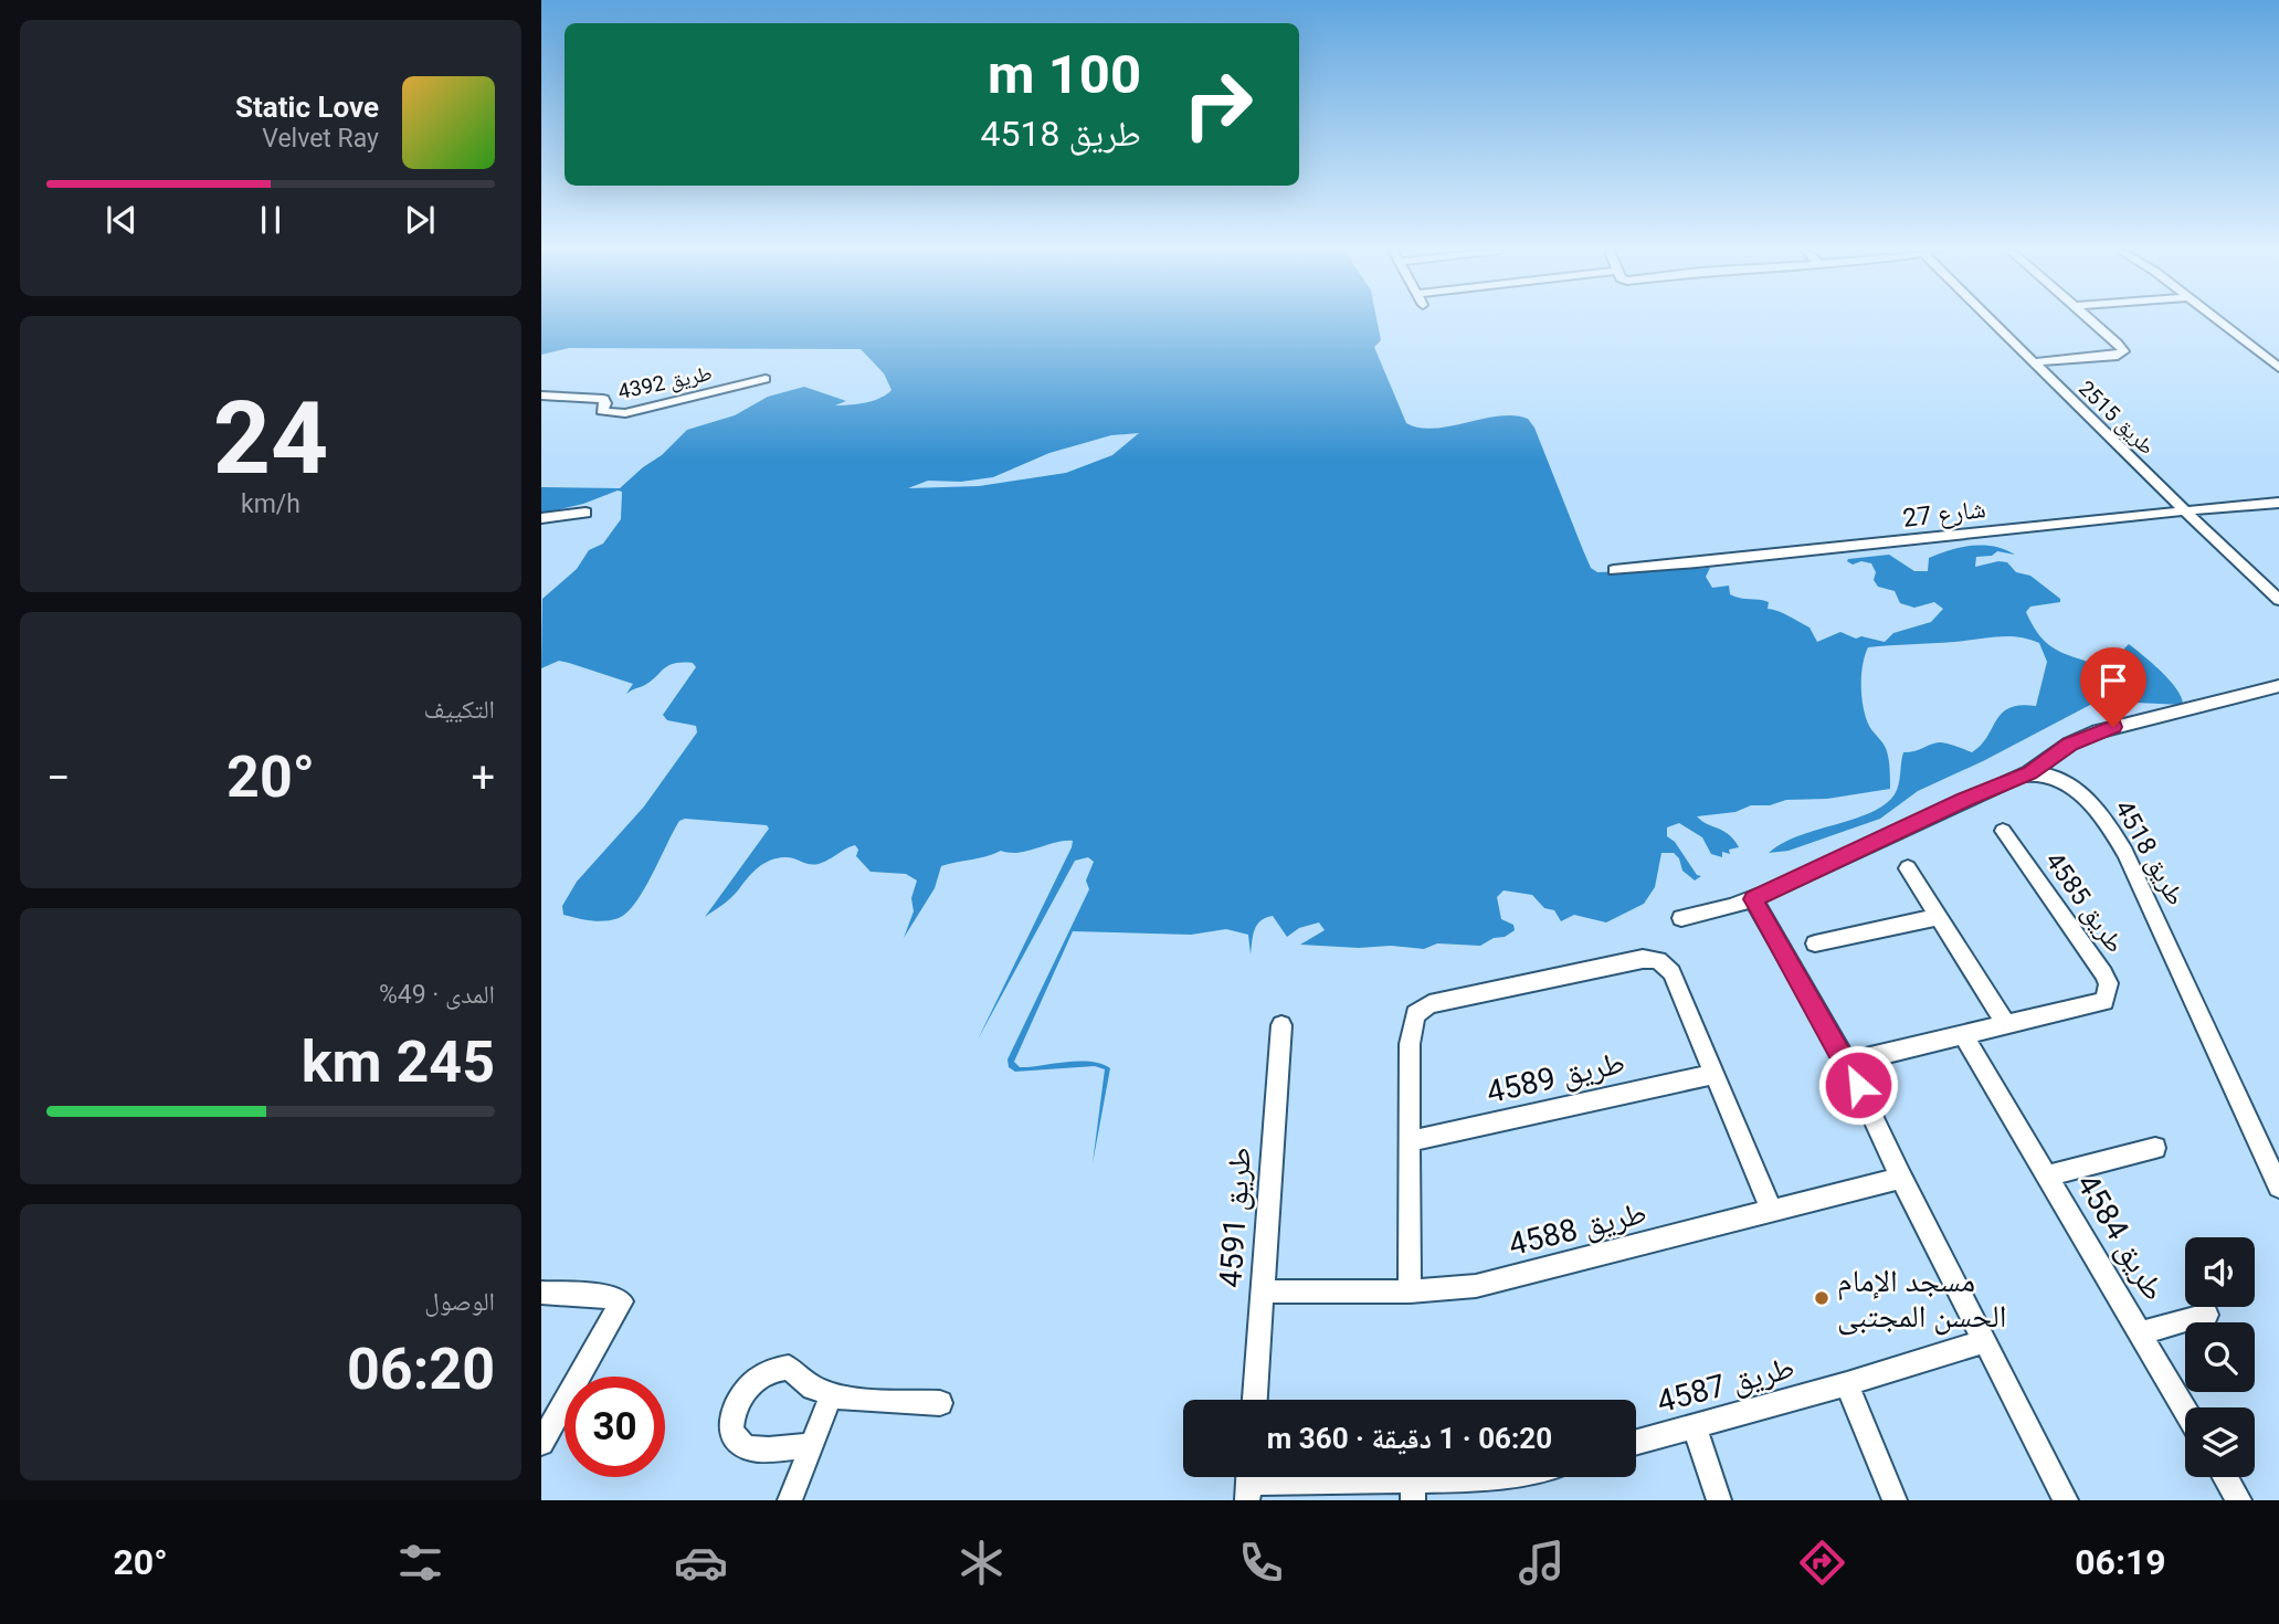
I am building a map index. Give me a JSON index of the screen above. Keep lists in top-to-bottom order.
{
  "streets": {
    "street": [
      "طريق 4392",
      "طريق 2515",
      "شارع 27",
      "طريق 4518",
      "طريق 4585",
      "طريق 4589",
      "طريق 4591",
      "طريق 4588",
      "طريق 4584",
      "طريق 4587"
    ]
  },
  "crossings": [
    ["طريق 2515", "شارع 27"],
    ["طريق 4585", "طريق 4584"],
    ["طريق 4591", "طريق 4588"]
  ],
  "places": ["مسجد الإمام الحسن المجتبى"],
  "page": {
    "turn": ["100 m", "طريق 4518"],
    "song": ["Static Love", "Velvet Ray"],
    "tile": [
      ["24", "km/h"],
      "التكييف",
      ["المدى · 49%", "245 km"],
      ["الوصول", "06:20"]
    ],
    "heat": ["−", "20°", "+"],
    "limit": "30",
    "trip": "06:20 · 1 دقيقة · 360 m",
    "tabs": ["06:19", "20°"]
  }
}
